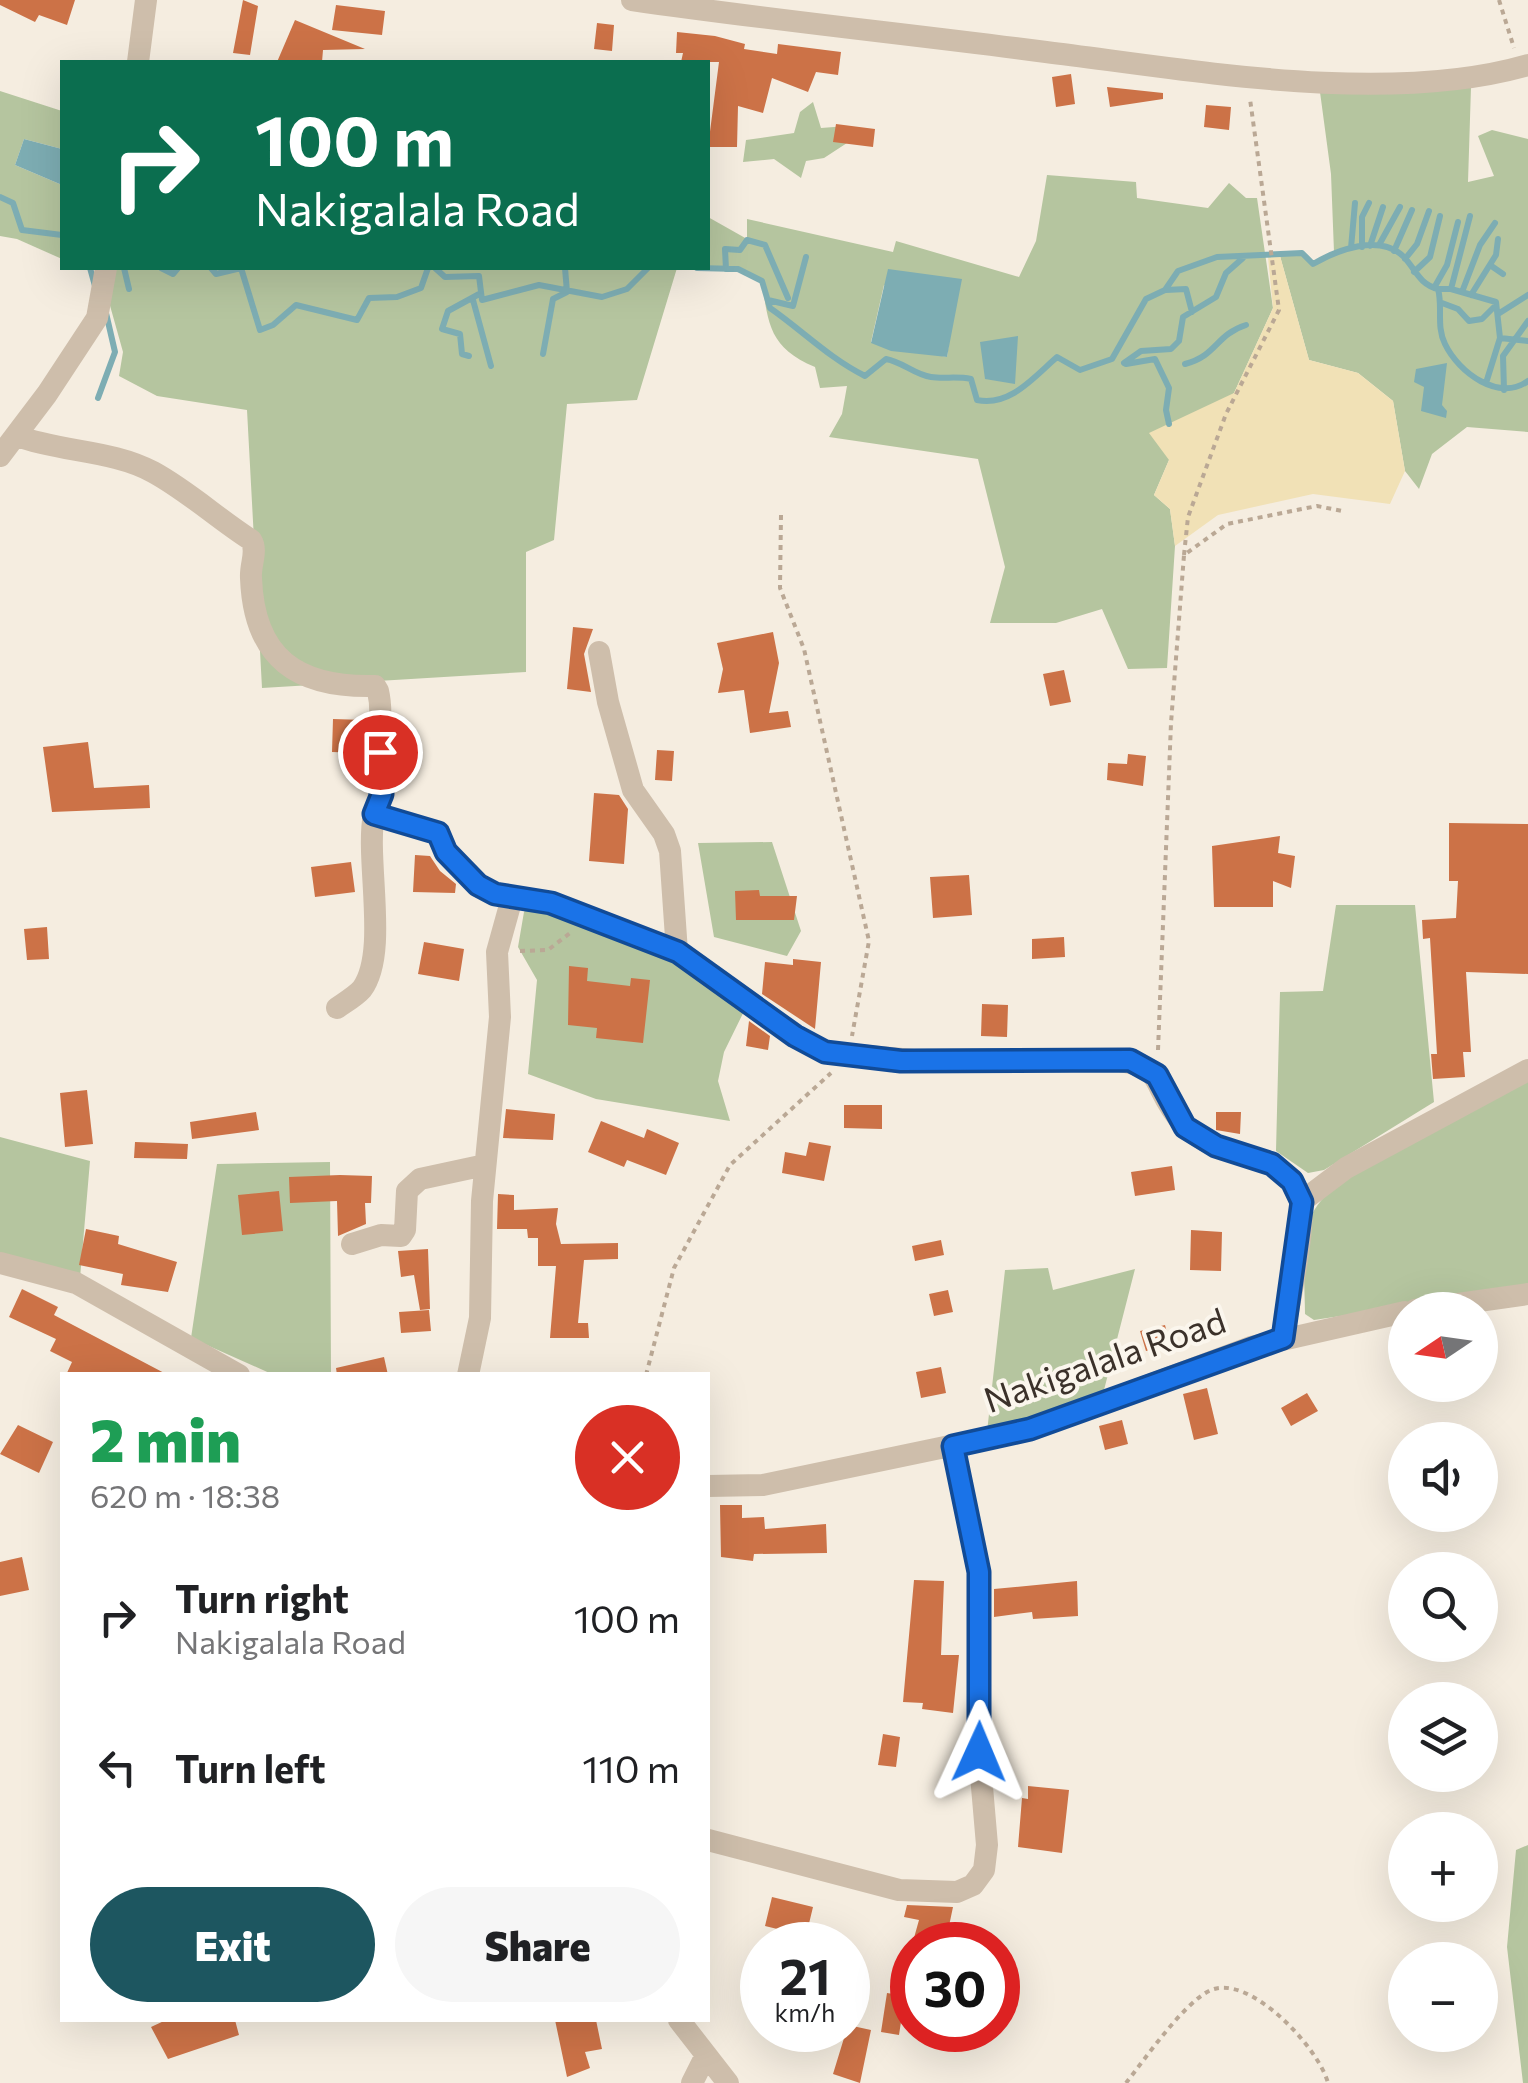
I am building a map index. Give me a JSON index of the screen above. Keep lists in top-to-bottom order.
{
  "streets": {
    "street": ["Nakigalala Road"]
  },
  "north": "left",
  "page": {
    "turn": ["100 m", "Nakigalala Road"],
    "map_buttons": ["+", "−"],
    "heading": ["2 min", "620 m · 18:38"],
    "list": [
      {
        "name": "Turn right",
        "note": "Nakigalala Road",
        "value": "100 m"
      },
      {
        "name": "Turn left",
        "value": "110 m"
      }
    ],
    "buttons": ["Exit", "Share"],
    "speed": "21 km/h",
    "limit": "30"
  }
}
